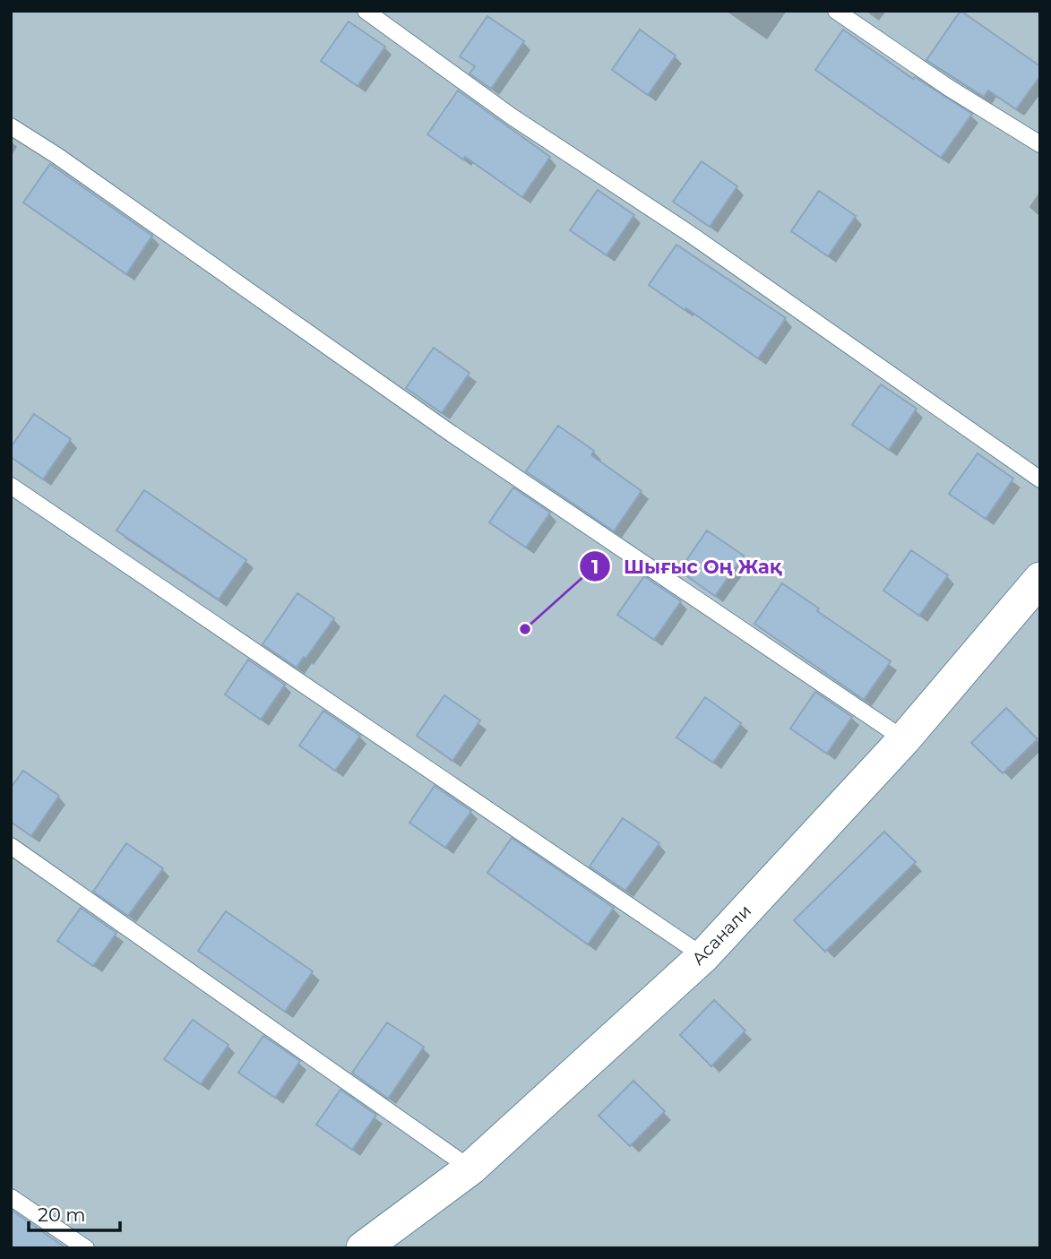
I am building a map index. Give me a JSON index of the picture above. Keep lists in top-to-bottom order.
{
  "streets": {
    "street": ["Асанали"]
  },
  "places": ["Шығыс Оң Жақ"],
  "scale_bar": "20 m"
}
